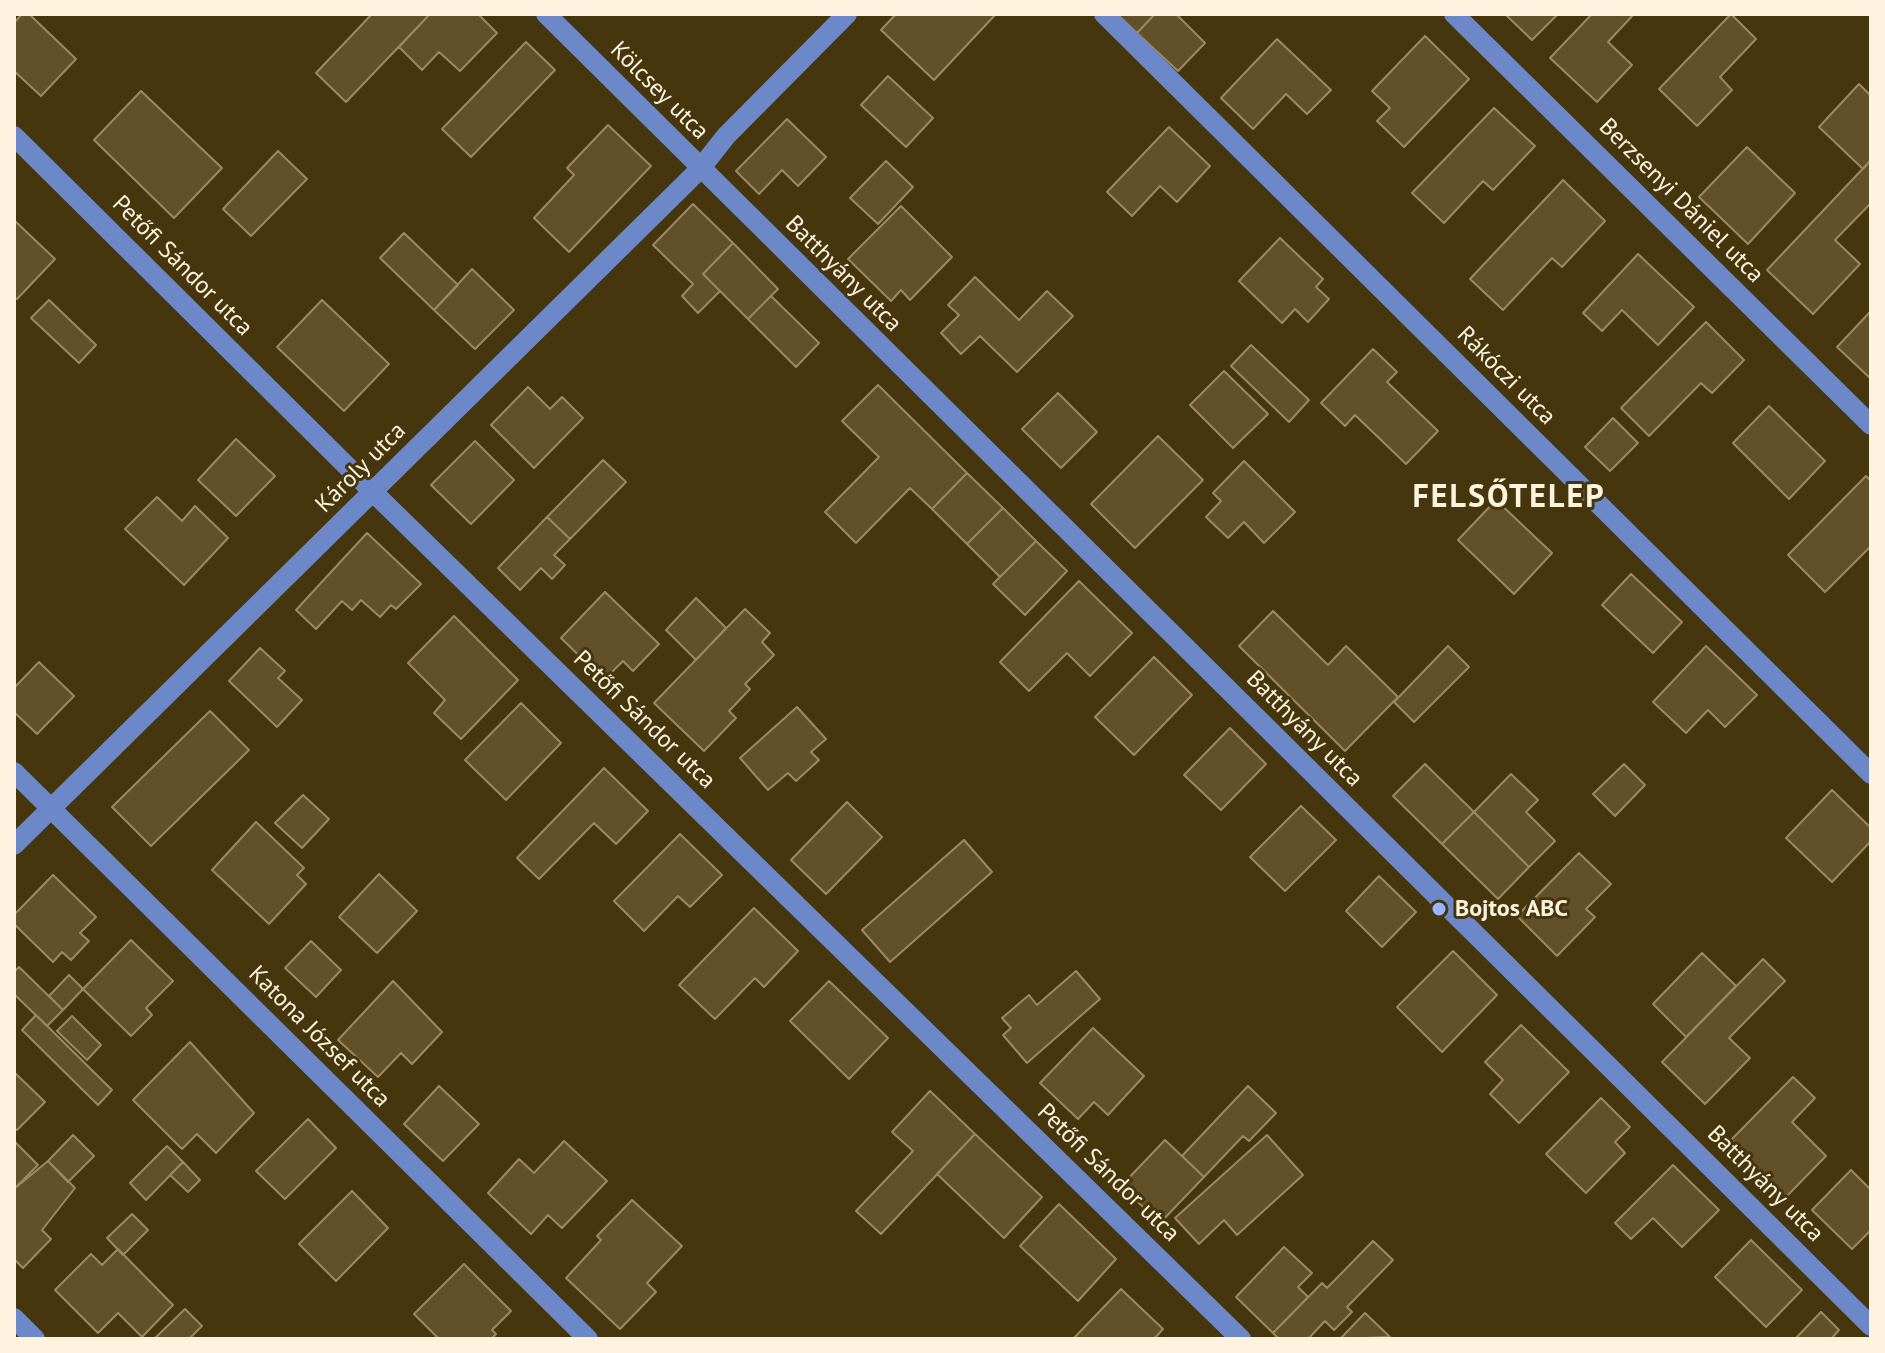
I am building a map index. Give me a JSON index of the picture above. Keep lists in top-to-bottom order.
{
  "streets": {
    "street": [
      "Kölcsey utca",
      "Berzsenyi Dániel utca",
      "Petőfi Sándor utca",
      "Batthyány utca",
      "Rákóczi utca",
      "Károly utca",
      "Katona József utca"
    ]
  },
  "crossings": [
    ["Kölcsey utca", "Batthyány utca"],
    ["Kölcsey utca", "Károly utca"],
    ["Petőfi Sándor utca", "Károly utca"],
    ["Batthyány utca", "Károly utca"],
    ["Károly utca", "Katona József utca"]
  ],
  "districts": ["FELSŐTELEP"],
  "places": ["Bojtos ABC"]
}
